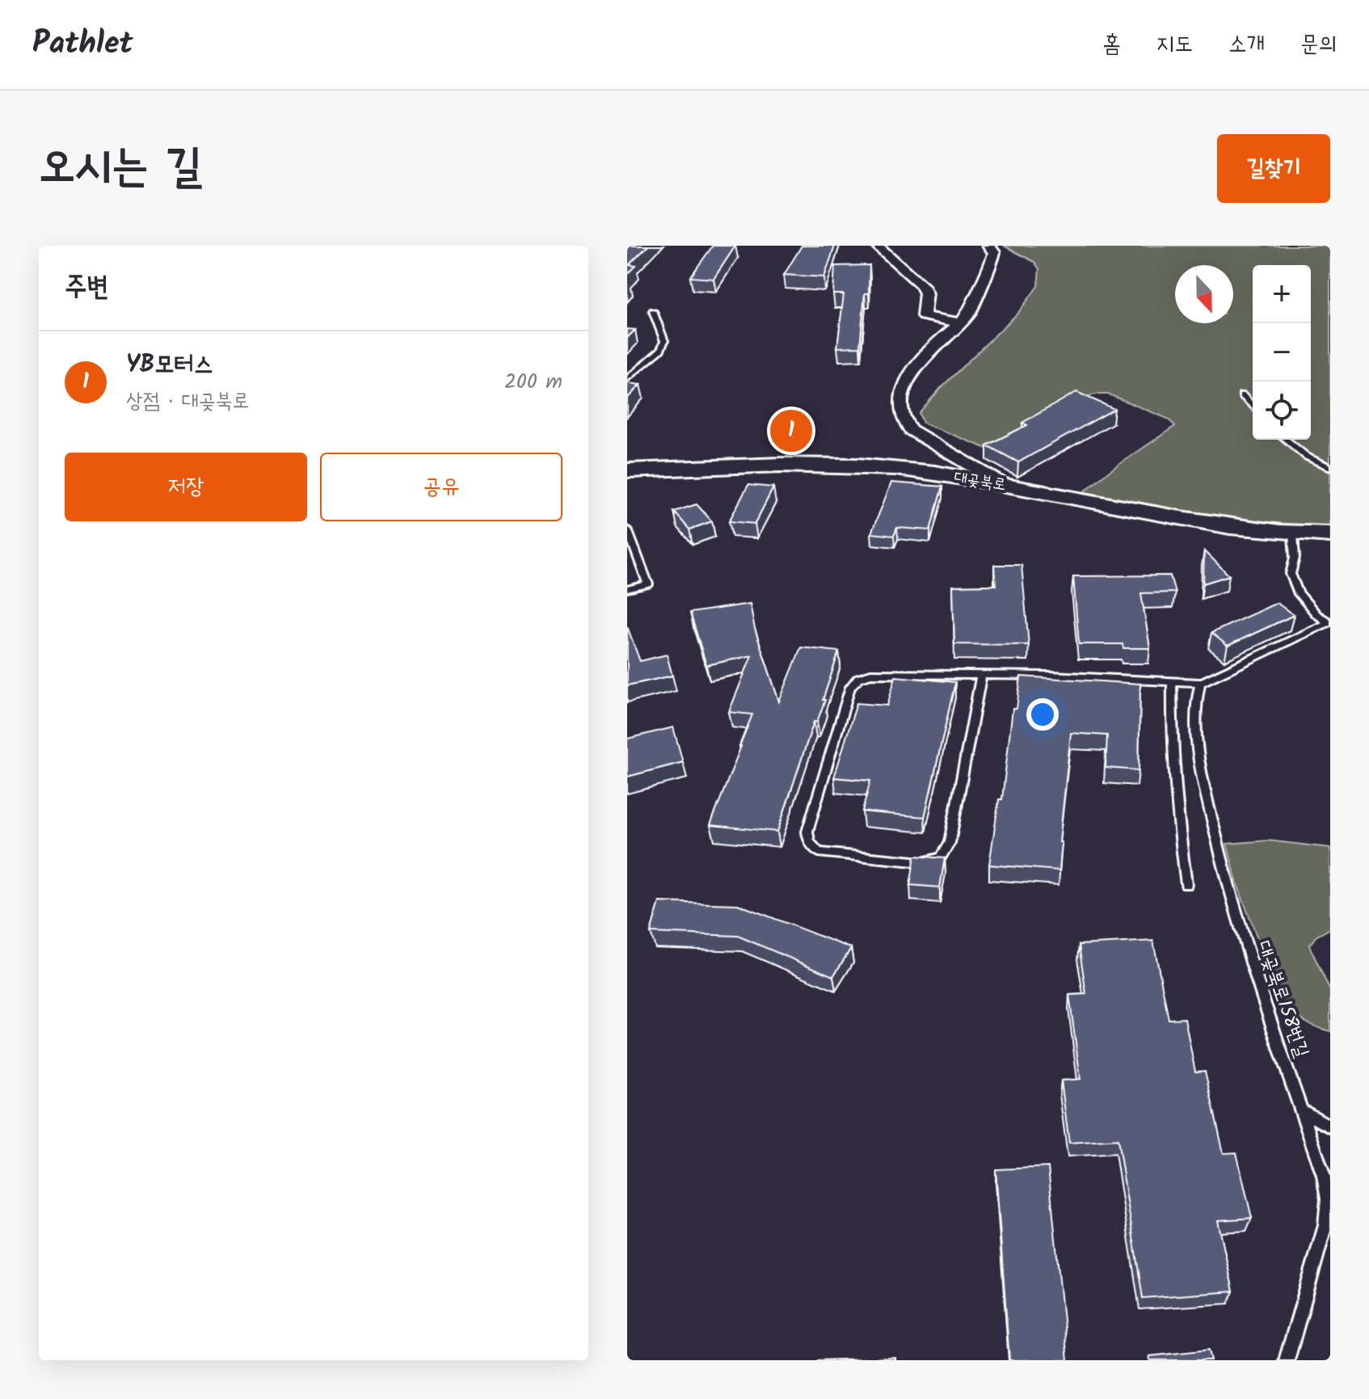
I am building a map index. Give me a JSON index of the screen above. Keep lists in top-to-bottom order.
{
  "streets": {
    "street": ["대곶북로"],
    "lane": ["대곶북로158번길"]
  },
  "north": "bottom",
  "page": {
    "header": "Pathlet",
    "nav": [
      "홈",
      "지도",
      "소개",
      "문의"
    ],
    "title": "오시는 길",
    "buttons": [
      "길찾기",
      ["저장", "공유"]
    ],
    "heading": "주변",
    "map_buttons": ["+", "−"],
    "list": [
      {
        "mark": "1",
        "name": "YB모터스",
        "note": "상점 · 대곶북로",
        "value": "200 m"
      }
    ],
    "pins": "1"
  }
}
